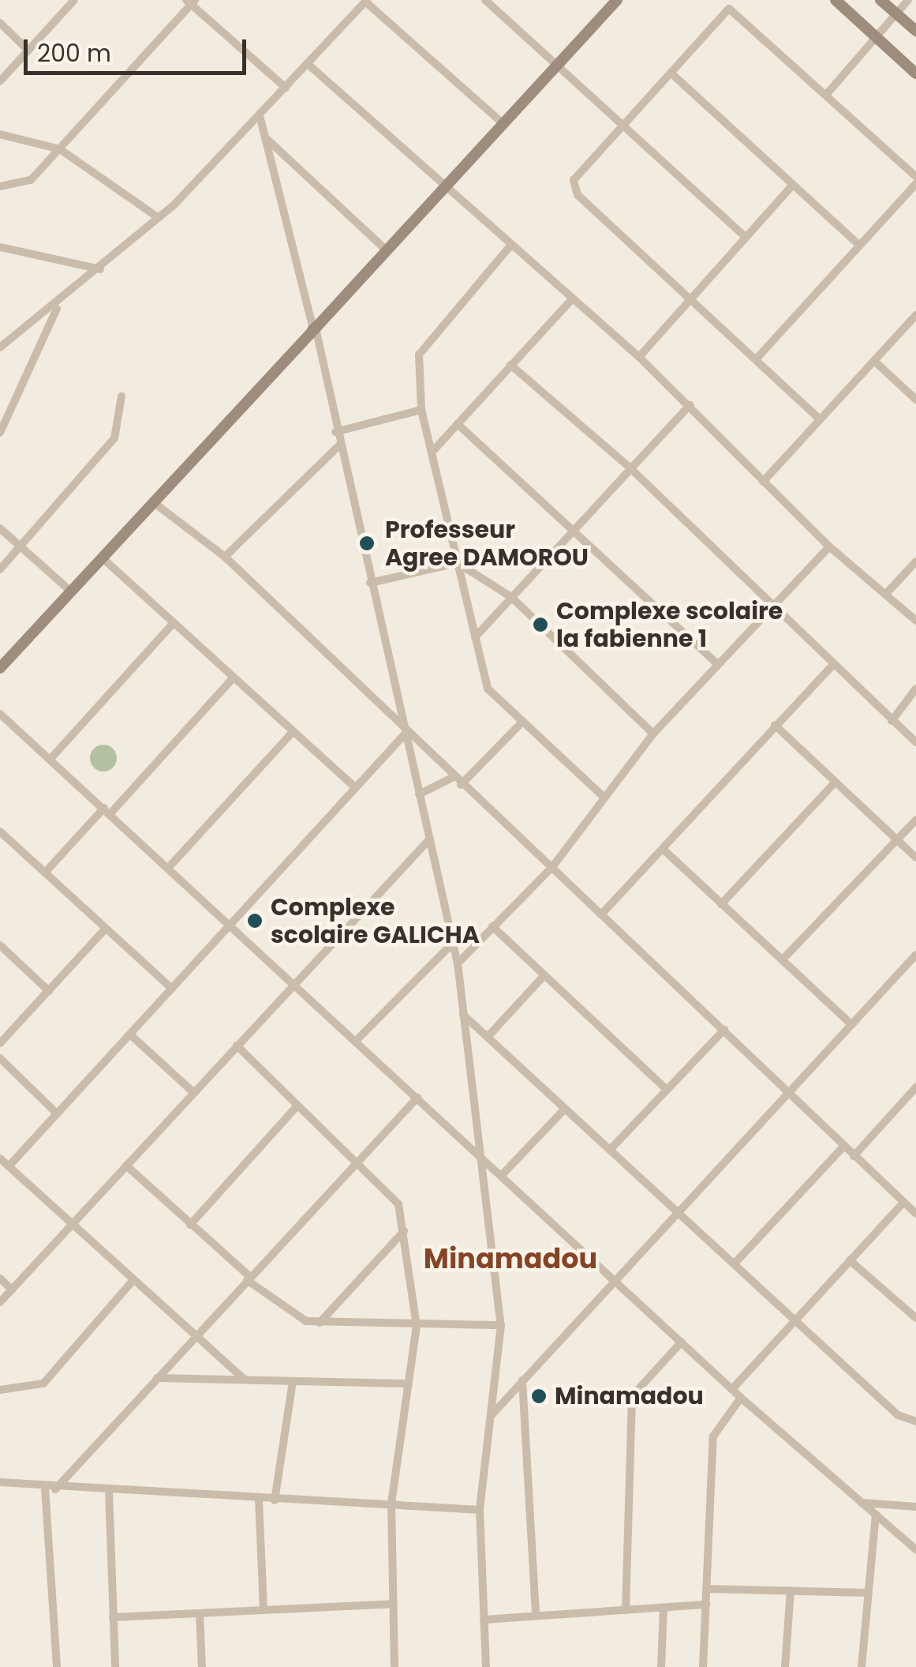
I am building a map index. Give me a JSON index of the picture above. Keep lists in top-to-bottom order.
{
  "districts": ["Minamadou"],
  "places": [
    "Professeur Agree DAMOROU",
    "Complexe scolaire la fabienne 1",
    "Complexe scolaire GALICHA",
    "Minamadou"
  ],
  "scale_bar": "200 m"
}
